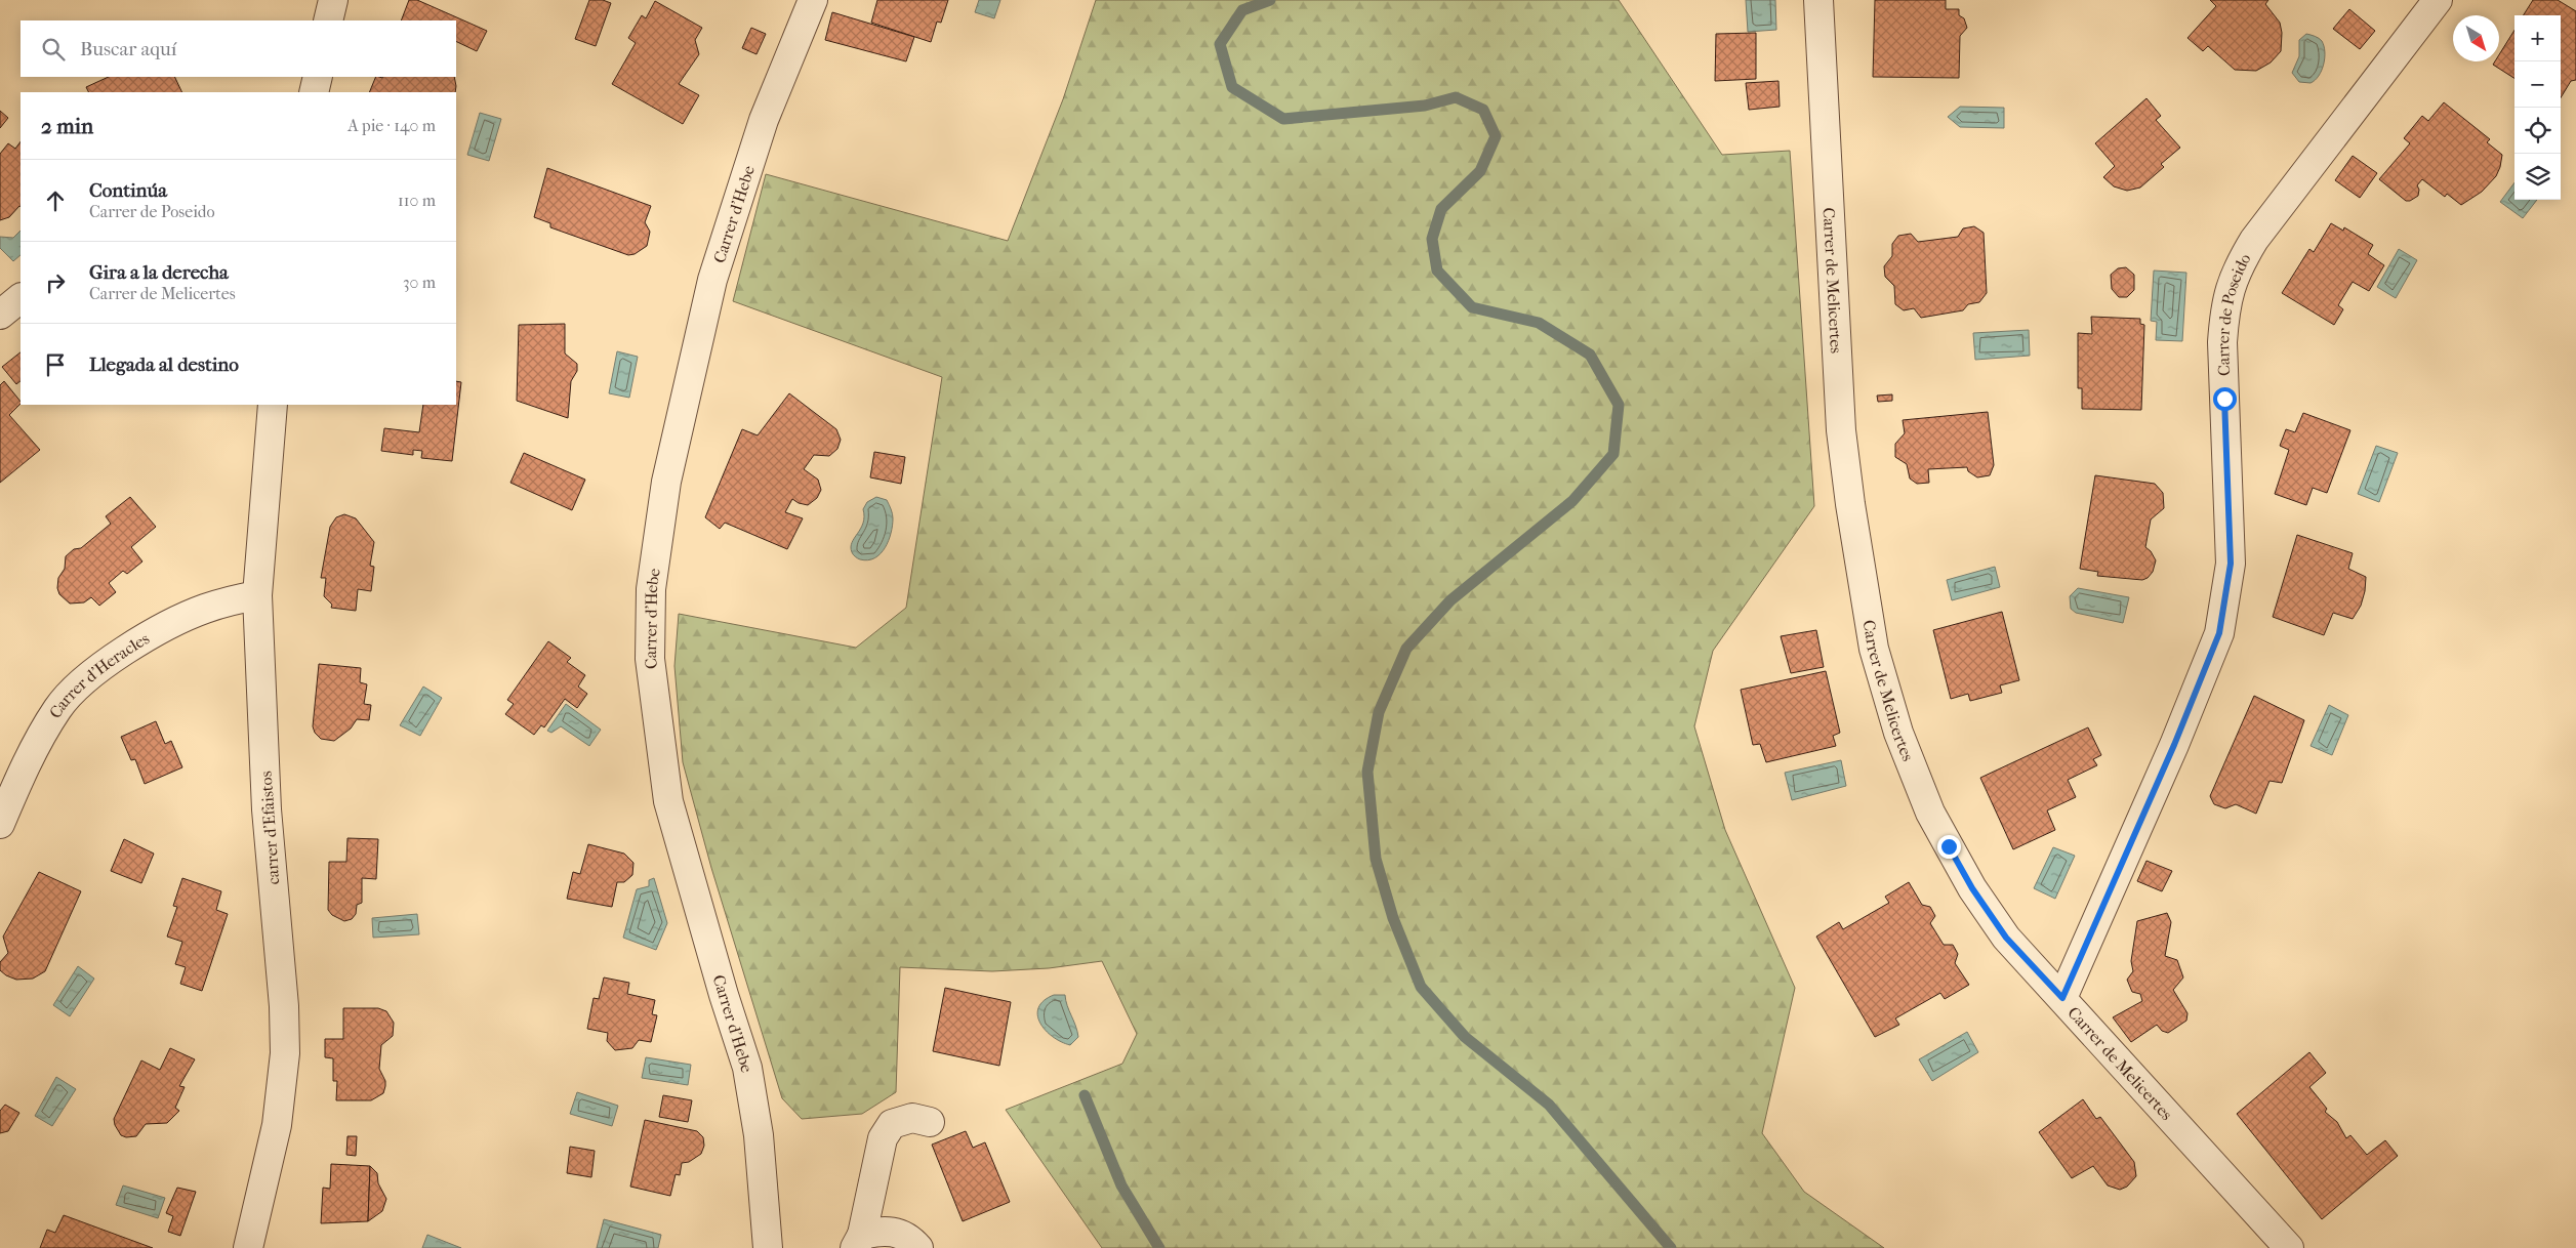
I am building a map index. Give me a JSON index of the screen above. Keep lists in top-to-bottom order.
{
  "streets": {
    "street": [
      "Carrer d'Hebe",
      "Carrer de Melicertes",
      "Carrer de Poseido",
      "Carrer d'Heracles",
      "carrer d'Efaistos"
    ]
  },
  "crossings": [
    ["Carrer de Melicertes", "Carrer de Poseido"],
    ["Carrer d'Heracles", "carrer d'Efaistos"]
  ],
  "north": "bottom right",
  "page": {
    "map_buttons": ["+", "−"],
    "search": "Buscar aquí",
    "heading": ["2 min", "A pie · 140 m"],
    "list": [
      ["Continúa", "Carrer de Poseido", "110 m"],
      ["Gira a la derecha", "Carrer de Melicertes", "30 m"],
      "Llegada al destino"
    ]
  }
}
